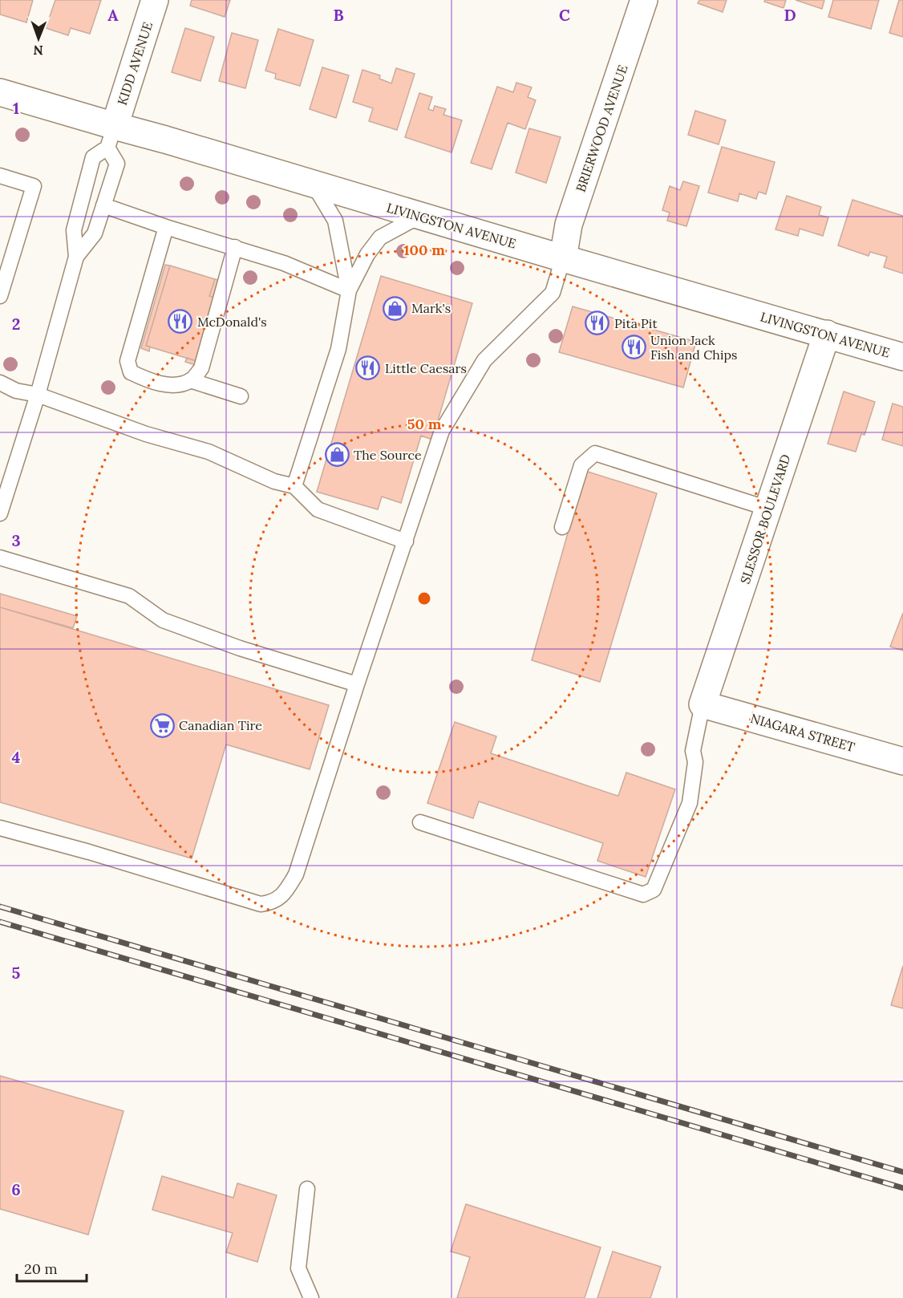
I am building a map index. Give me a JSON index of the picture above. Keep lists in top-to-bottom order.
{
  "streets": {
    "street": [
      "KIDD AVENUE",
      "BRIERWOOD AVENUE",
      "LIVINGSTON AVENUE",
      "SLESSOR BOULEVARD",
      "NIAGARA STREET"
    ]
  },
  "crossings": [
    ["KIDD AVENUE", "LIVINGSTON AVENUE"],
    ["BRIERWOOD AVENUE", "LIVINGSTON AVENUE"],
    ["LIVINGSTON AVENUE", "SLESSOR BOULEVARD"],
    ["SLESSOR BOULEVARD", "NIAGARA STREET"]
  ],
  "places": {
    "shop": ["Mark's", "The Source"],
    "restaurant": [
      "McDonald's",
      "Pita Pit",
      "Union Jack Fish and Chips",
      "Little Caesars"
    ],
    "supermarket": ["Canadian Tire"]
  },
  "scale_bar": "20 m",
  "north": "bottom",
  "grid": {
    "columns": [
      "A",
      "B",
      "C",
      "D"
    ],
    "rows": [
      "1",
      "2",
      "3",
      "4",
      "5",
      "6"
    ]
  },
  "rings": ["100 m", "50 m"]
}
